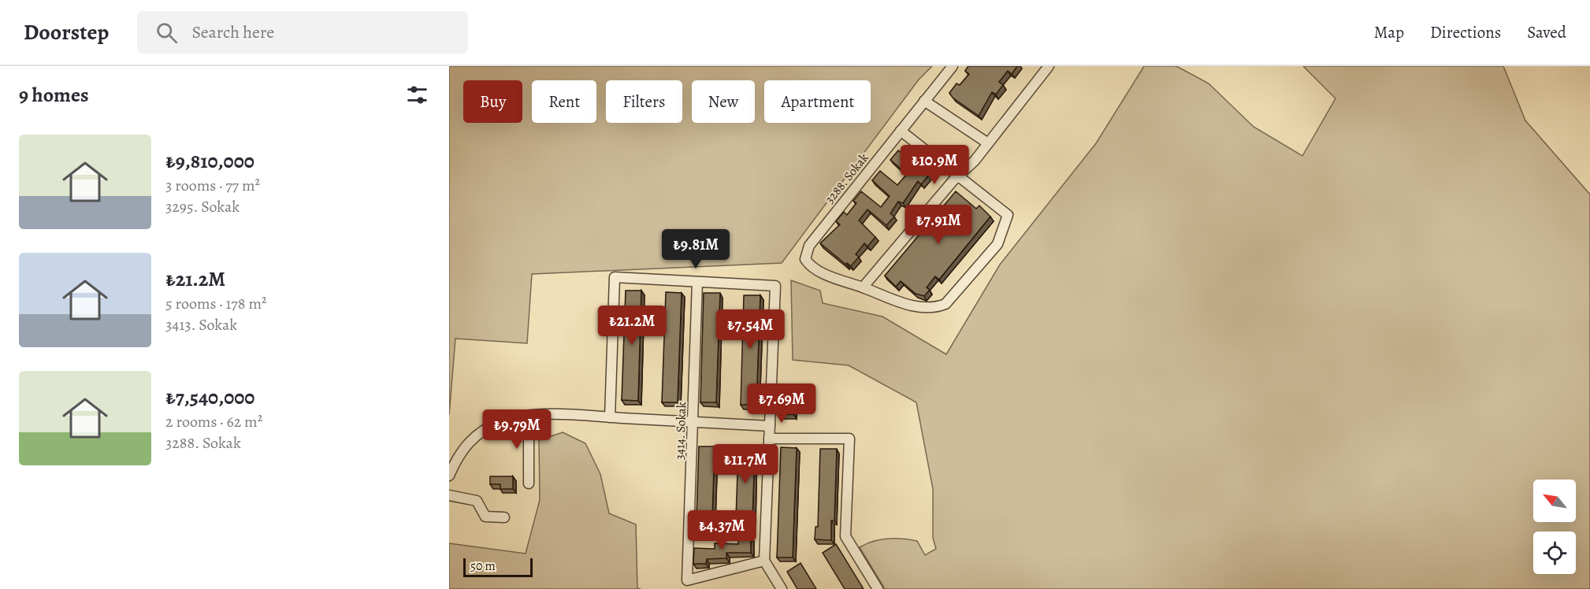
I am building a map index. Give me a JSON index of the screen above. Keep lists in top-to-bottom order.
{
  "streets": {
    "street": ["3288. Sokak", "3414. Sokak"]
  },
  "scale_bar": "50 m",
  "north": "top left",
  "page": {
    "header": "Doorstep",
    "search": "Search here",
    "nav": ["Map", "Directions", "Saved"],
    "heading": "9 homes",
    "chip": [
      "Buy",
      "Rent",
      "Filters",
      "New",
      "Apartment"
    ],
    "list": [
      {
        "name": "₺9,810,000",
        "note": "3 rooms · 77 m² · 3295. Sokak"
      },
      {
        "name": "₺21.2M",
        "note": "5 rooms · 178 m² · 3413. Sokak"
      },
      {
        "name": "₺7,540,000",
        "note": "2 rooms · 62 m² · 3288. Sokak"
      }
    ],
    "price": [
      "₺10.9M",
      "₺7.91M",
      "₺9.81M",
      "₺21.2M",
      "₺7.54M",
      "₺7.69M",
      "₺9.79M",
      "₺11.7M",
      "₺4.37M"
    ],
    "scale": "50 m"
  }
}
